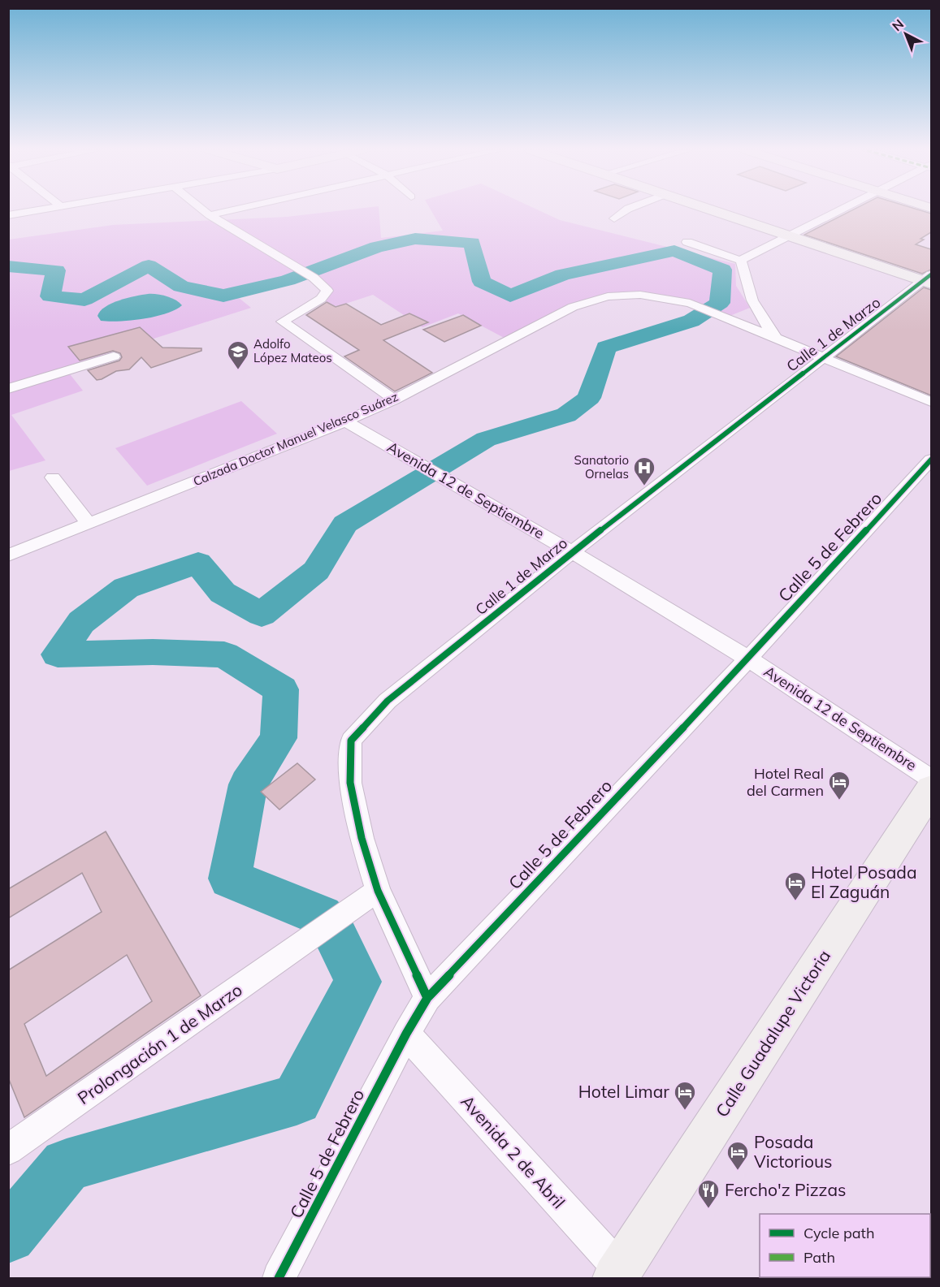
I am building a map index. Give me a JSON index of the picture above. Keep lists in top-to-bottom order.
{
  "streets": {
    "main road": ["Calle Guadalupe Victoria"],
    "street": [
      "Calle 1 de Marzo",
      "Calzada Doctor Manuel Velasco Suárez",
      "Avenida 12 de Septiembre",
      "Calle 5 de Febrero",
      "Prolongación 1 de Marzo",
      "Avenida 2 de Abril"
    ]
  },
  "crossings": [
    ["Calle 1 de Marzo", "Calzada Doctor Manuel Velasco Suárez"],
    ["Calle 1 de Marzo", "Avenida 12 de Septiembre"],
    ["Calle 1 de Marzo", "Calle 5 de Febrero"],
    ["Calle 1 de Marzo", "Prolongación 1 de Marzo"],
    ["Calzada Doctor Manuel Velasco Suárez", "Avenida 12 de Septiembre"],
    ["Avenida 12 de Septiembre", "Calle 5 de Febrero"],
    ["Calle 5 de Febrero", "Avenida 2 de Abril"],
    ["Calle Guadalupe Victoria", "Avenida 2 de Abril"]
  ],
  "places": {
    "school or university": ["Adolfo López Mateos"],
    "hospital": ["Sanatorio Ornelas"],
    "hotel": [
      "Hotel Real del Carmen",
      "Hotel Posada El Zaguán",
      "Hotel Limar",
      "Posada Victorious"
    ],
    "restaurant": ["Fercho'z Pizzas"]
  },
  "legend": ["Cycle path", "Path"],
  "north": "top left"
}
